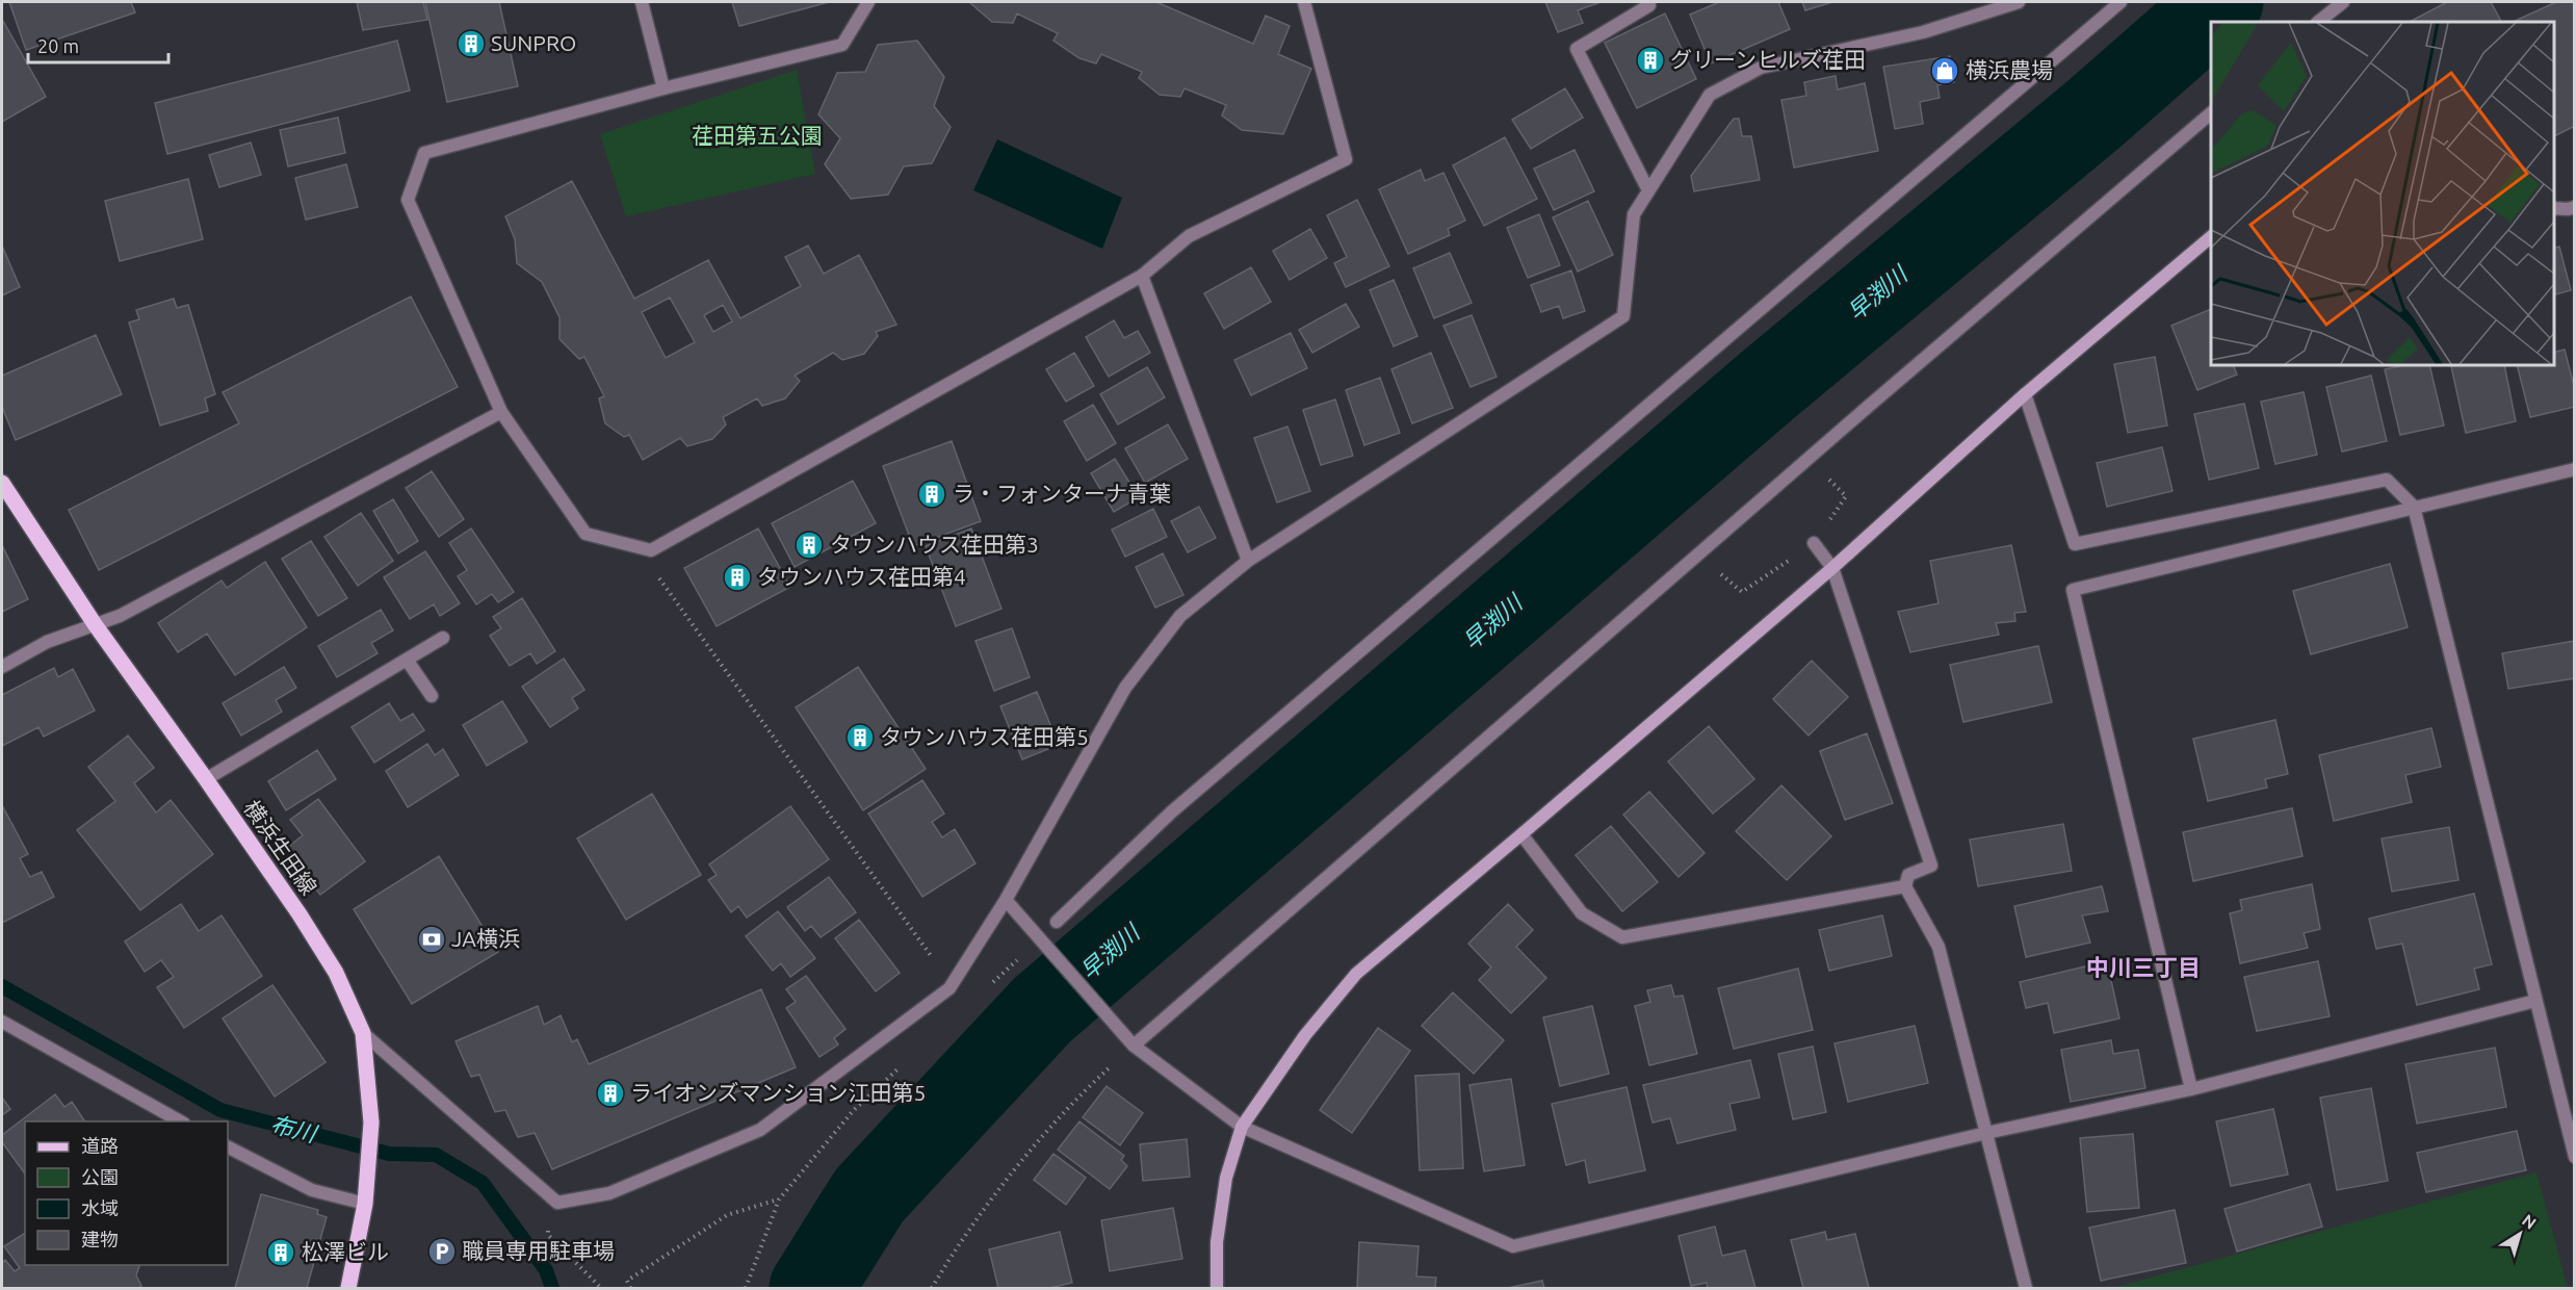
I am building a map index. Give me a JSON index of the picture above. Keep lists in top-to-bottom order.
{
  "streets": {
    "main road": ["横浜生田線"]
  },
  "districts": ["中川三丁目"],
  "water": ["早渕川", "布川"],
  "parks": ["荏田第五公園"],
  "places": {
    "building": [
      "SUNPRO",
      "グリーンヒルズ荏田",
      "ラ・フォンターナ青葉",
      "タウンハウス荏田第3",
      "タウンハウス荏田第4",
      "タウンハウス荏田第5",
      "ライオンズマンション江田第5",
      "松澤ビル"
    ],
    "shop": ["横浜農場"],
    "bank": ["JA横浜"],
    "parking": ["職員専用駐車場"]
  },
  "legend": [
    "道路",
    "公園",
    "水域",
    "建物"
  ],
  "scale_bar": "20 m",
  "north": "top right"
}
